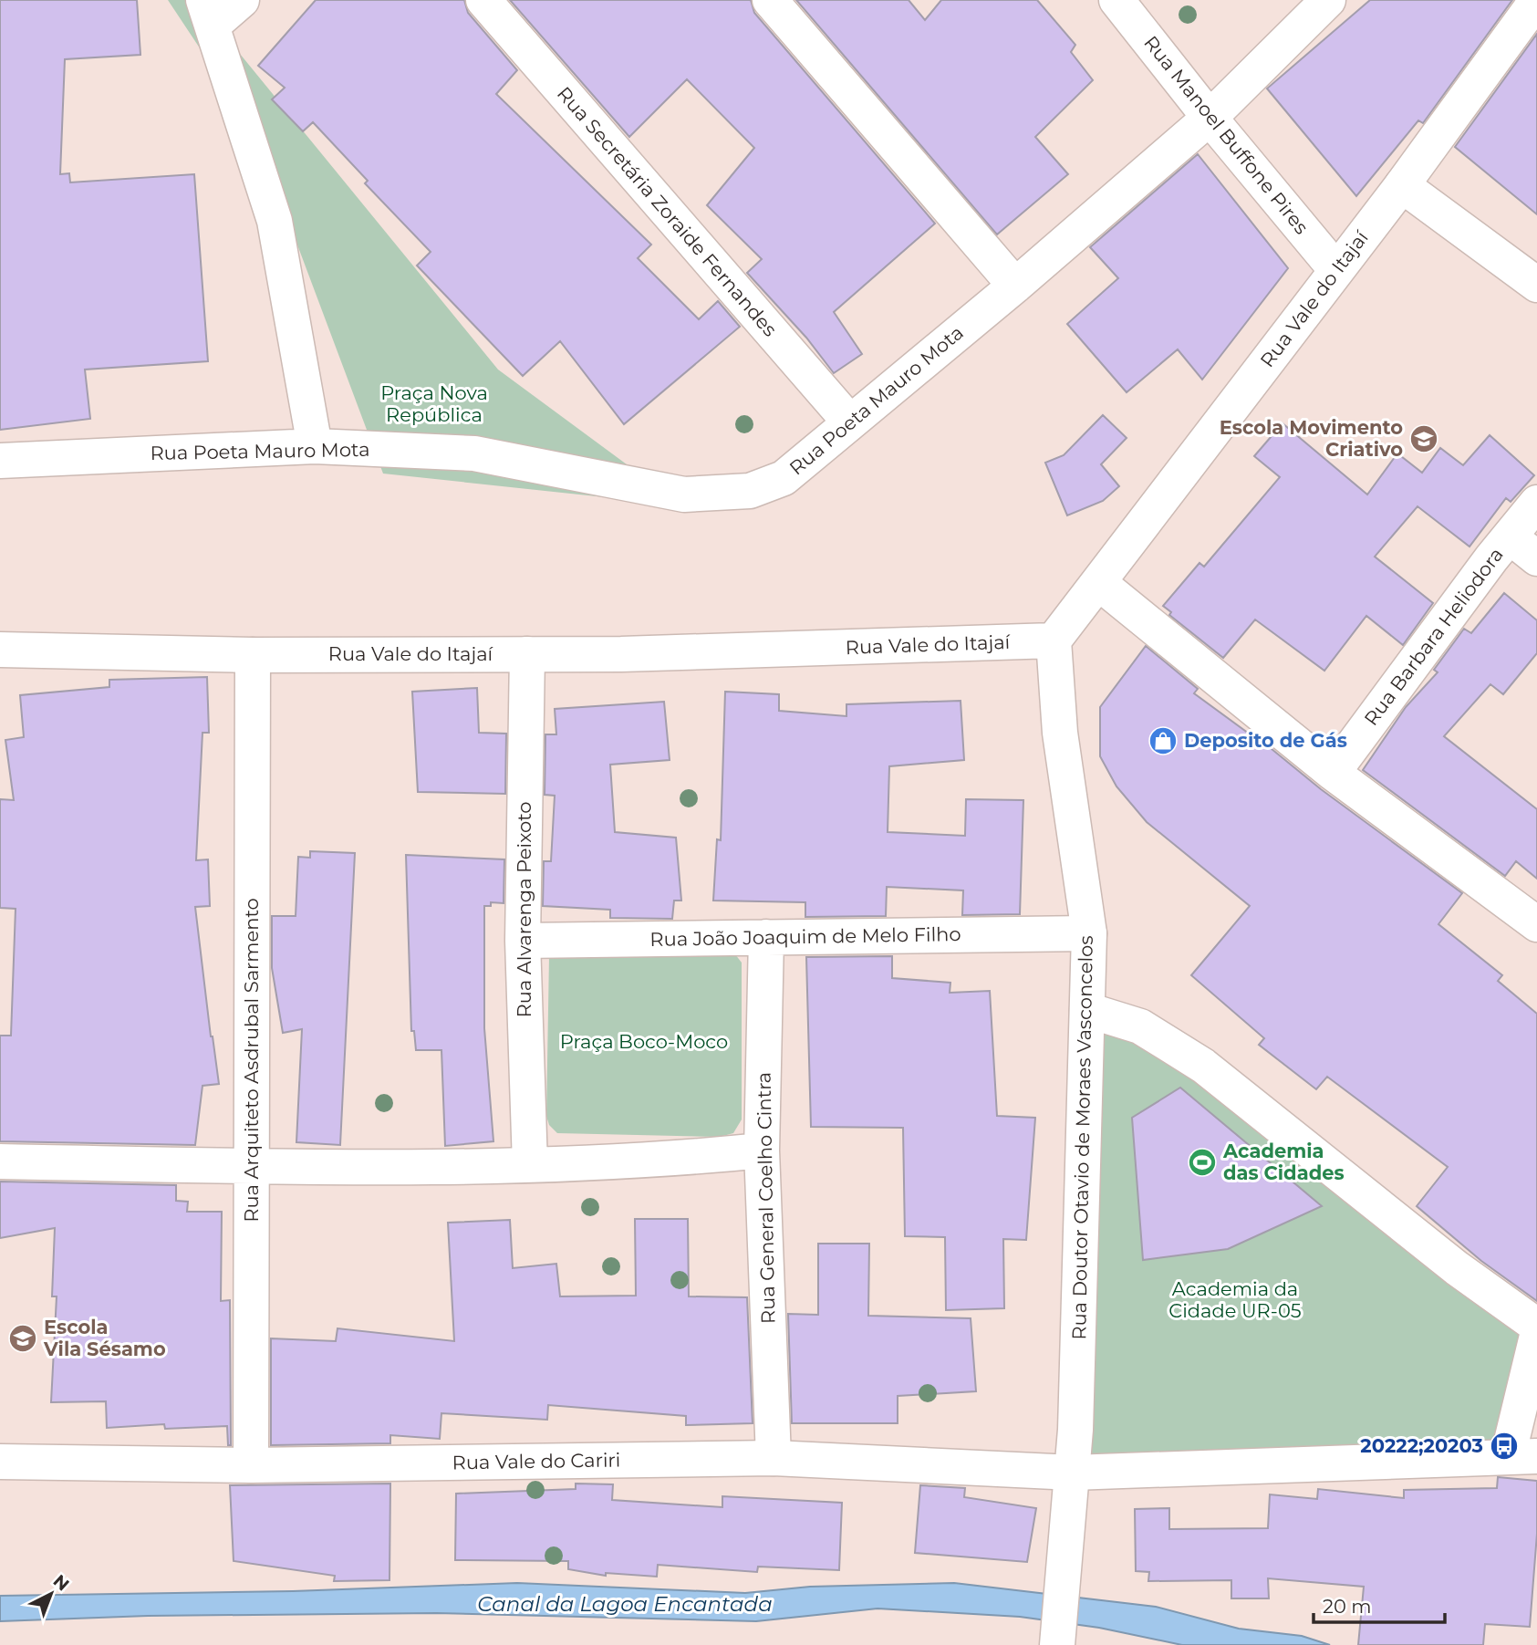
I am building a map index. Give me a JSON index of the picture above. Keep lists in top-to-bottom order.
{
  "streets": {
    "street": [
      "Rua Manoel Buffone Pires",
      "Rua Secretária Zoraide Fernandes",
      "Rua Vale do Itajaí",
      "Rua Poeta Mauro Mota",
      "Rua Barbara Heliodora",
      "Rua Alvarenga Peixoto",
      "Rua João Joaquim de Melo Filho",
      "Rua Arquiteto Asdrubal Sarmento",
      "Rua Doutor Otavio de Moraes Vasconcelos",
      "Rua General Coelho Cintra",
      "Rua Vale do Cariri"
    ]
  },
  "crossings": [
    ["Rua Manoel Buffone Pires", "Rua Vale do Itajaí"],
    ["Rua Manoel Buffone Pires", "Rua Poeta Mauro Mota"],
    ["Rua Secretária Zoraide Fernandes", "Rua Poeta Mauro Mota"],
    ["Rua Vale do Itajaí", "Rua Alvarenga Peixoto"],
    ["Rua Vale do Itajaí", "Rua Arquiteto Asdrubal Sarmento"],
    ["Rua Vale do Itajaí", "Rua Doutor Otavio de Moraes Vasconcelos"],
    ["Rua Alvarenga Peixoto", "Rua João Joaquim de Melo Filho"],
    ["Rua João Joaquim de Melo Filho", "Rua Doutor Otavio de Moraes Vasconcelos"],
    ["Rua João Joaquim de Melo Filho", "Rua General Coelho Cintra"],
    ["Rua Arquiteto Asdrubal Sarmento", "Rua Vale do Cariri"],
    ["Rua Doutor Otavio de Moraes Vasconcelos", "Rua Vale do Cariri"],
    ["Rua General Coelho Cintra", "Rua Vale do Cariri"]
  ],
  "water": ["Canal da Lagoa Encantada"],
  "parks": ["Praça Nova República", "Praça Boco-Moco", "Academia da Cidade UR-05"],
  "places": {
    "school or university": ["Escola Movimento Criativo", "Escola Vila Sésamo"],
    "shop": ["Deposito de Gás"],
    "sports": ["Academia das Cidades"],
    "bus stop": ["20222;20203"]
  },
  "scale_bar": "20 m",
  "north": "top right"
}
